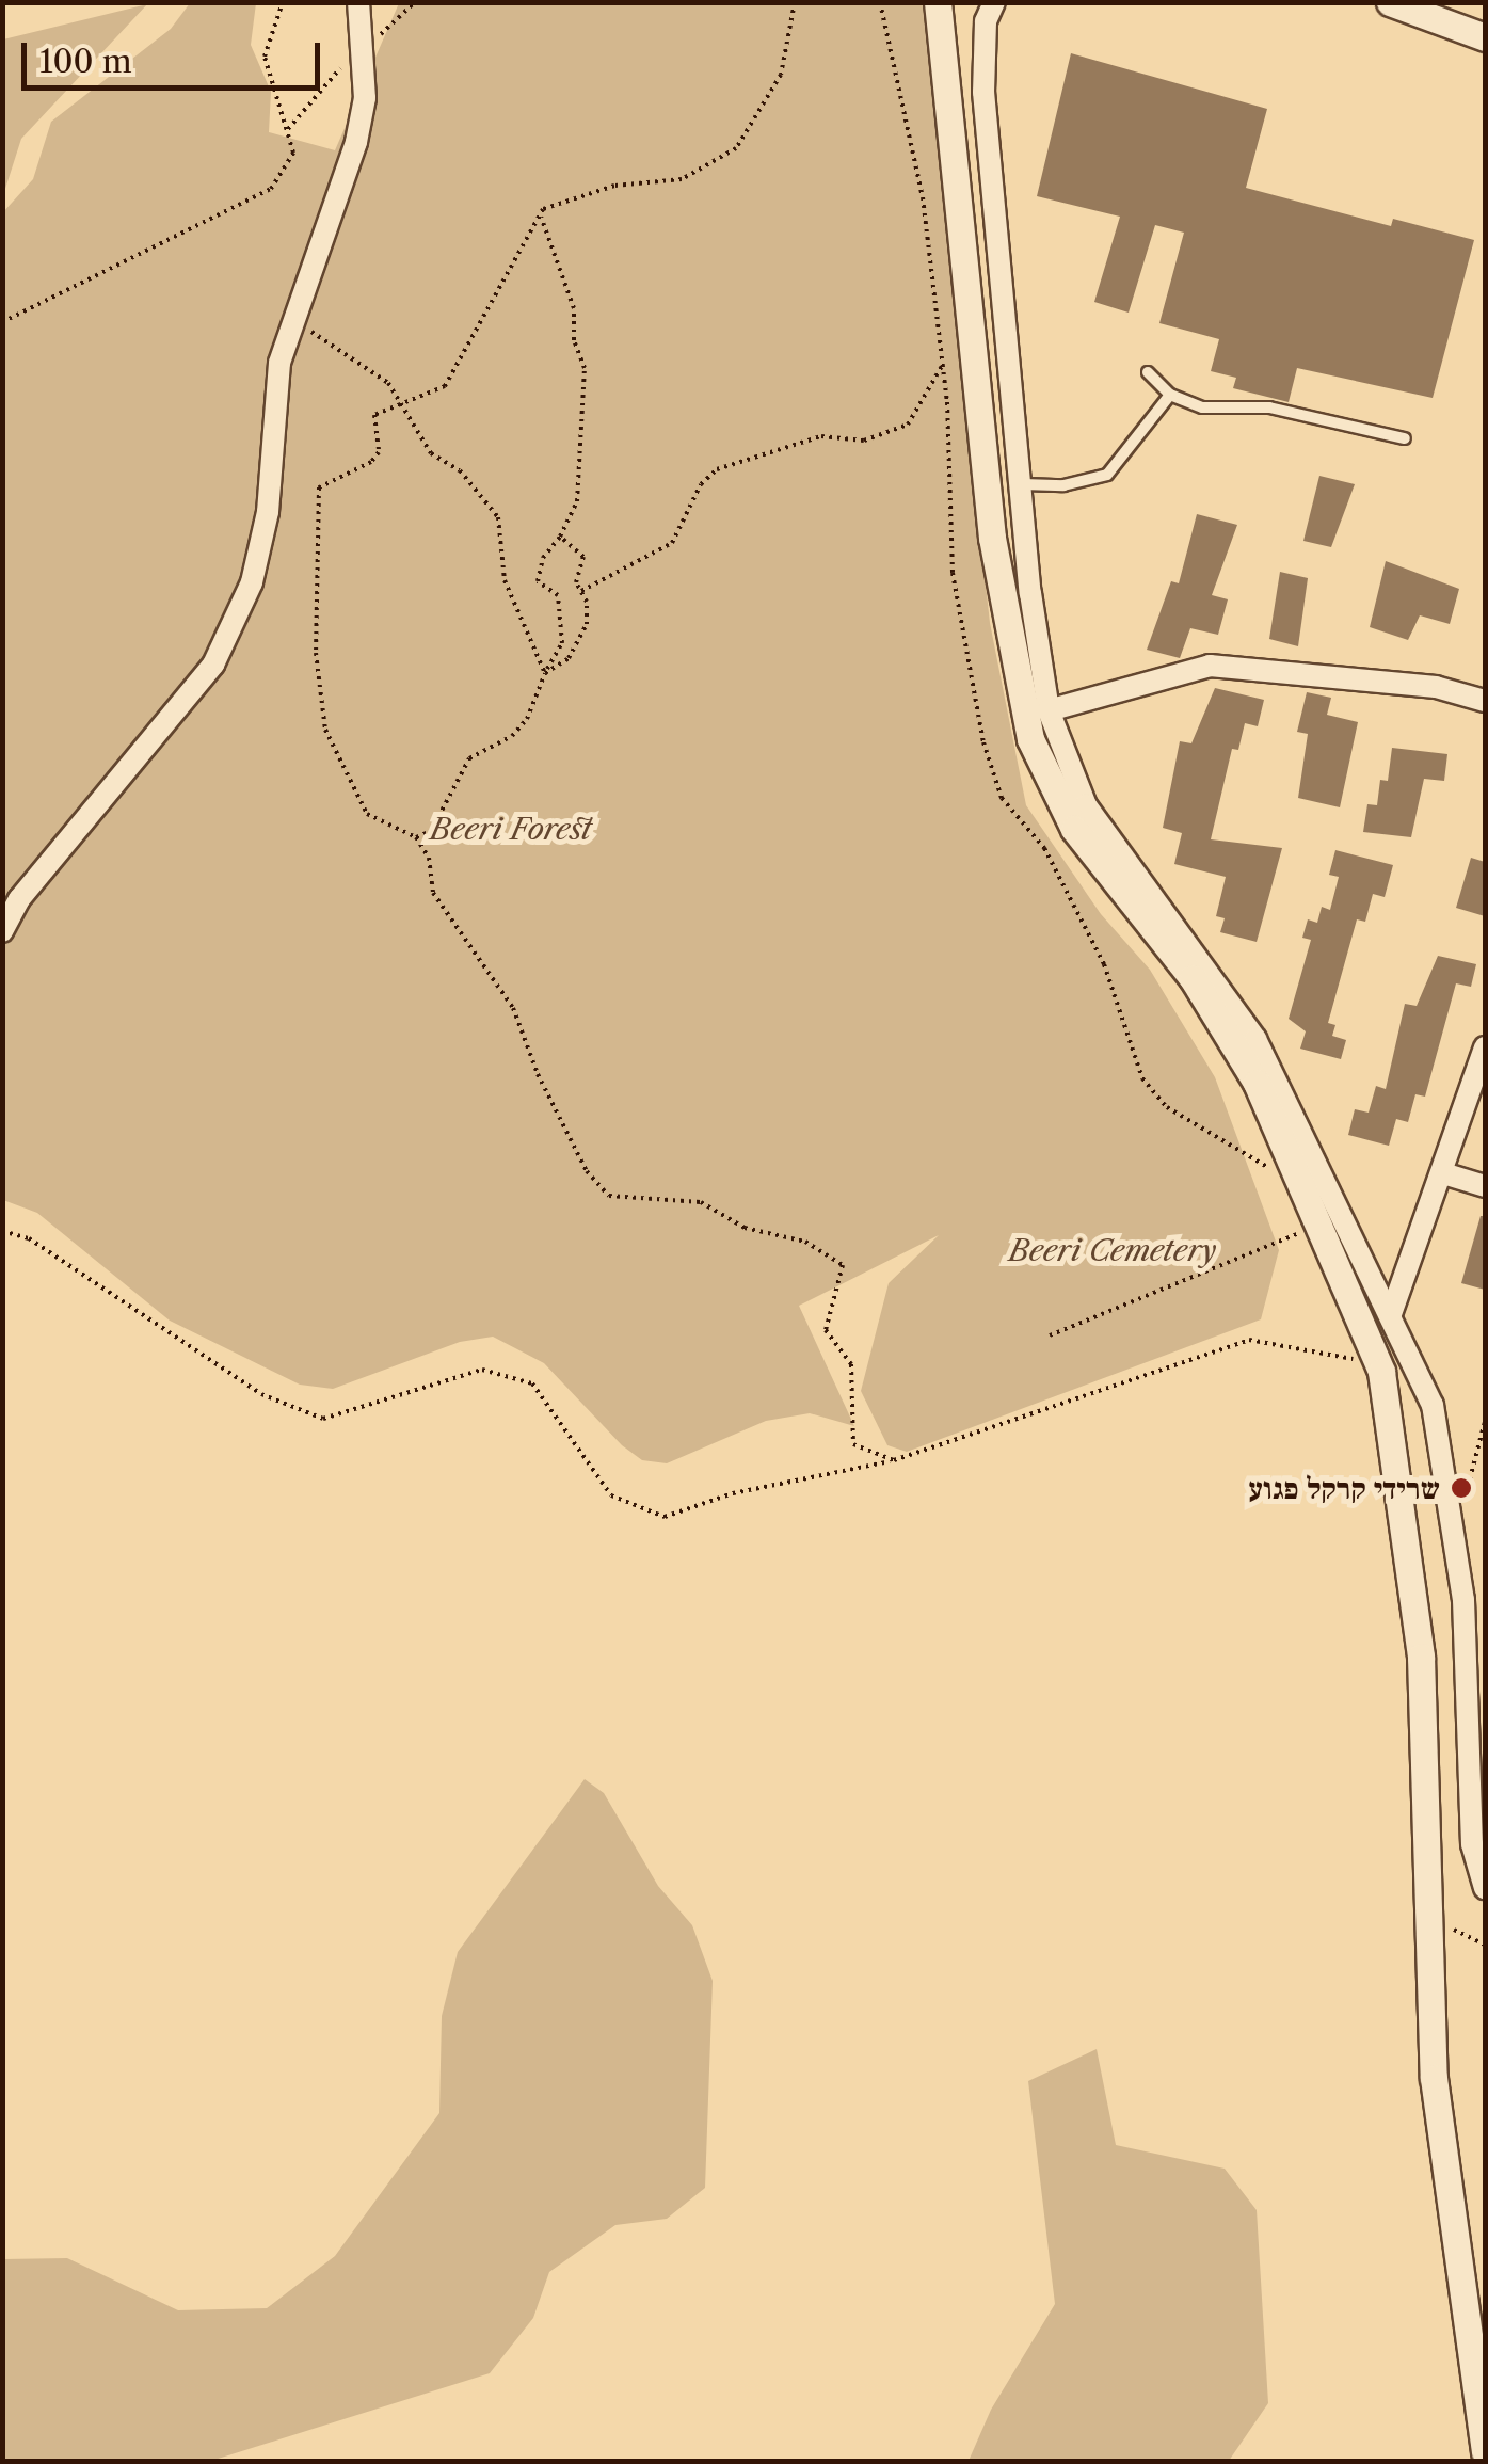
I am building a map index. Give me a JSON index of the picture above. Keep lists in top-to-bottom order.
{
  "parks": ["Beeri Forest", "Beeri Cemetery"],
  "places": ["שרידי קרקל פגוע"],
  "scale_bar": "100 m"
}
